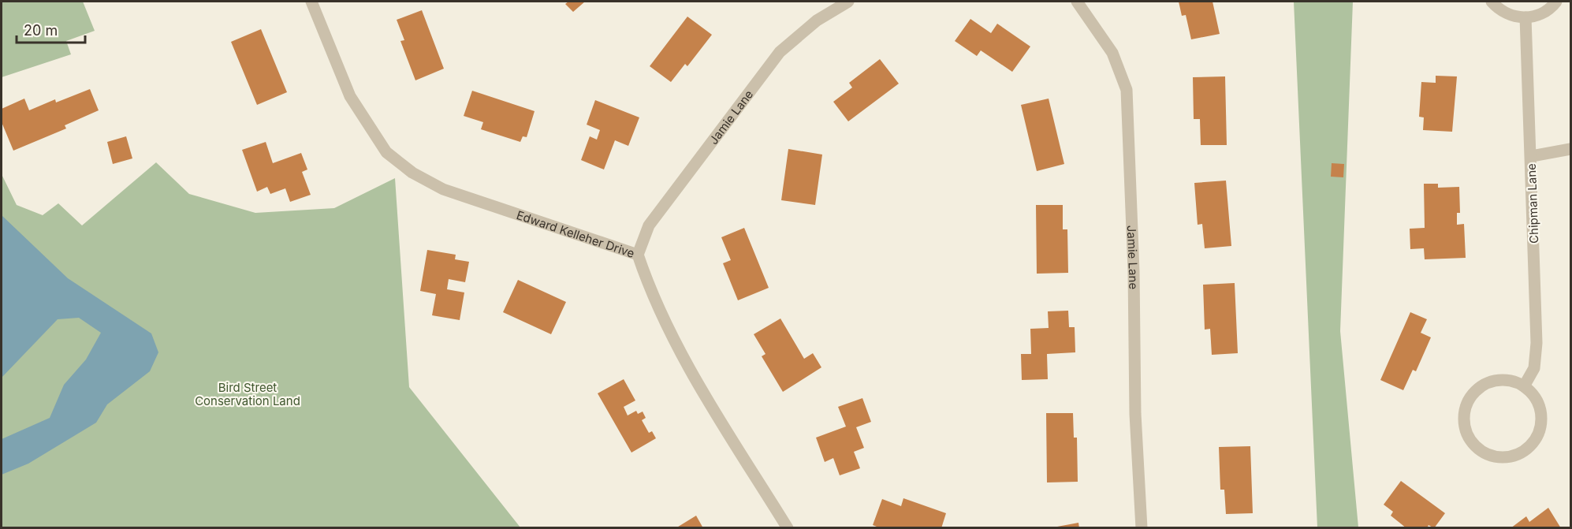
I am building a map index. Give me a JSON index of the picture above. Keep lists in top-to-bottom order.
{
  "streets": {
    "street": ["Jamie Lane", "Chipman Lane", "Edward Kelleher Drive"]
  },
  "crossings": [
    ["Jamie Lane", "Edward Kelleher Drive"]
  ],
  "parks": ["Bird Street Conservation Land"],
  "scale_bar": "20 m"
}
